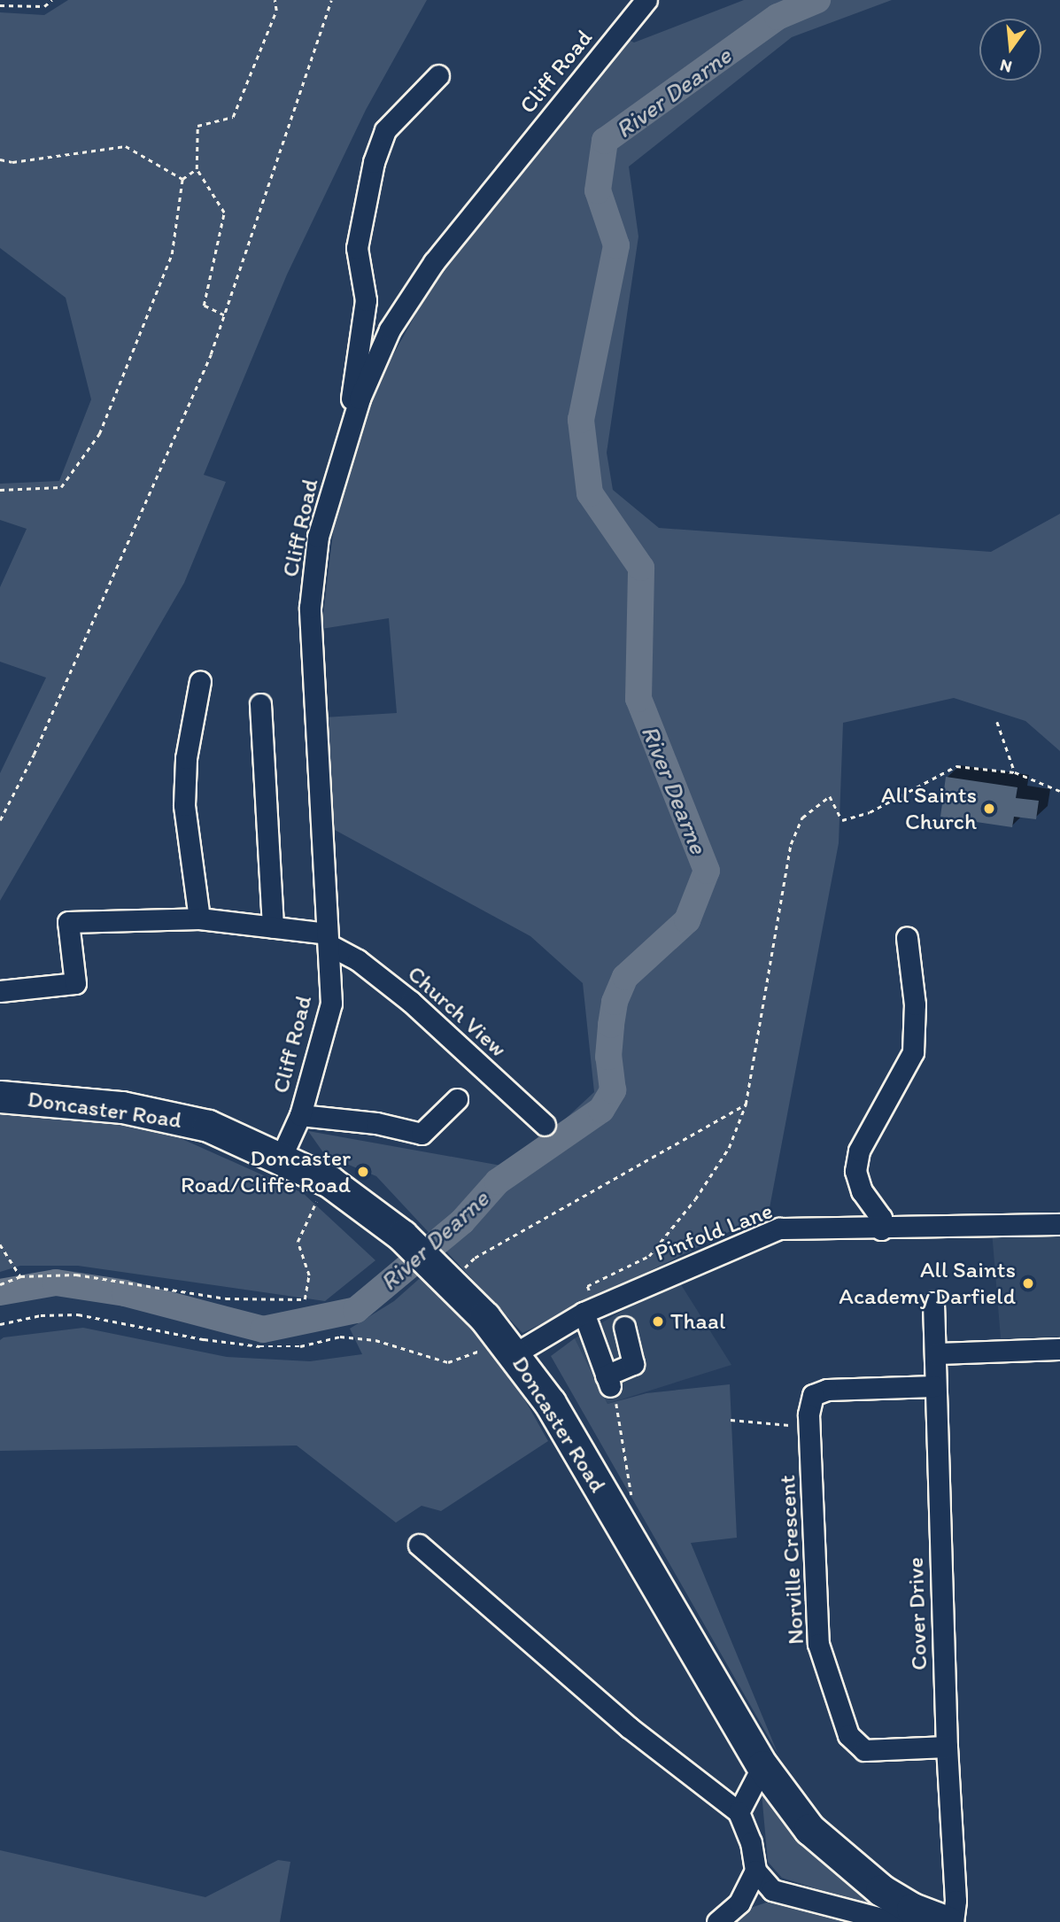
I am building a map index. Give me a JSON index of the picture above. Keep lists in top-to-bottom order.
{
  "streets": {
    "highway": ["Doncaster Road"],
    "street": [
      "Cliff Road",
      "Church View",
      "Pinfold Lane",
      "Norville Crescent",
      "Cover Drive"
    ]
  },
  "crossings": [
    ["Cliff Road", "Church View"],
    ["Cliff Road", "Doncaster Road"],
    ["Doncaster Road", "Pinfold Lane"],
    ["Norville Crescent", "Cover Drive"]
  ],
  "water": ["River Dearne"],
  "places": [
    "All Saints Church",
    "Doncaster Road/Cliffe Road",
    "All Saints Academy Darfield",
    "Thaal"
  ],
  "north": "bottom"
}
